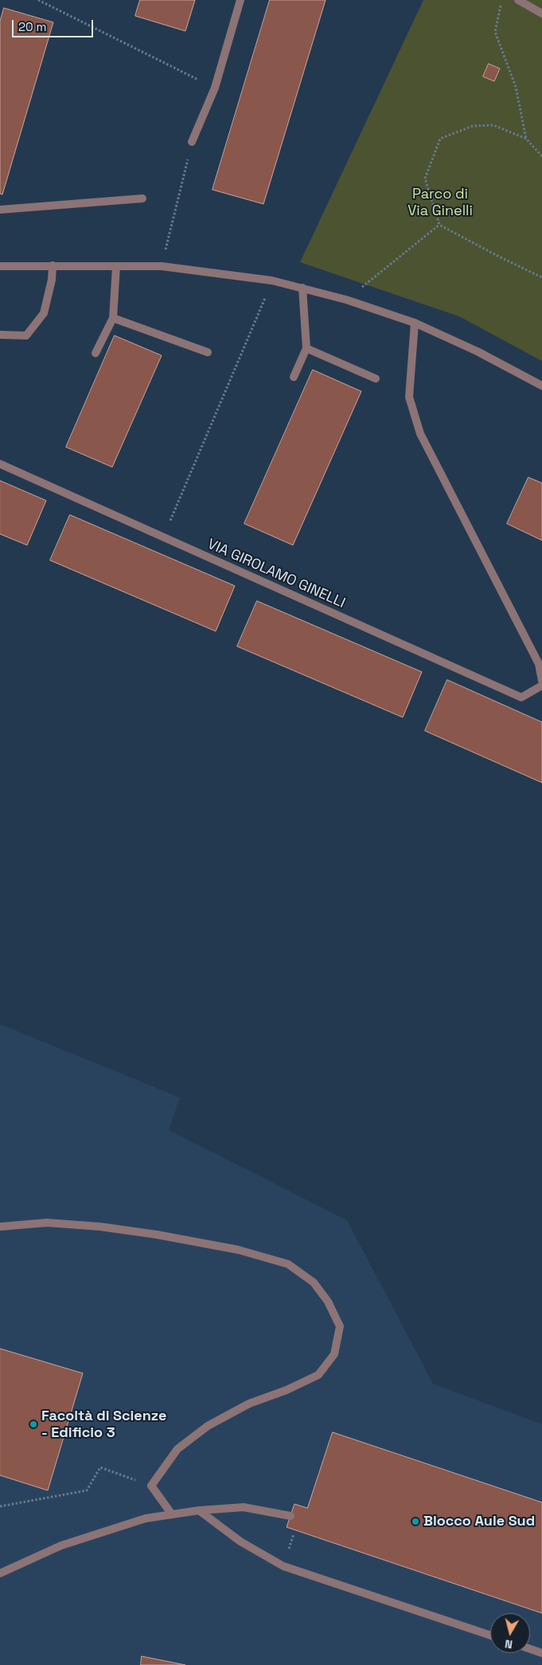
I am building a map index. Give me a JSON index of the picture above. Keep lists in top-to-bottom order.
{
  "streets": {
    "street": ["VIA GIROLAMO GINELLI"]
  },
  "parks": ["Parco di Via Ginelli"],
  "places": ["Facoltà di Scienze - Edificio 3", "Blocco Aule Sud"],
  "scale_bar": "20 m",
  "north": "bottom"
}
